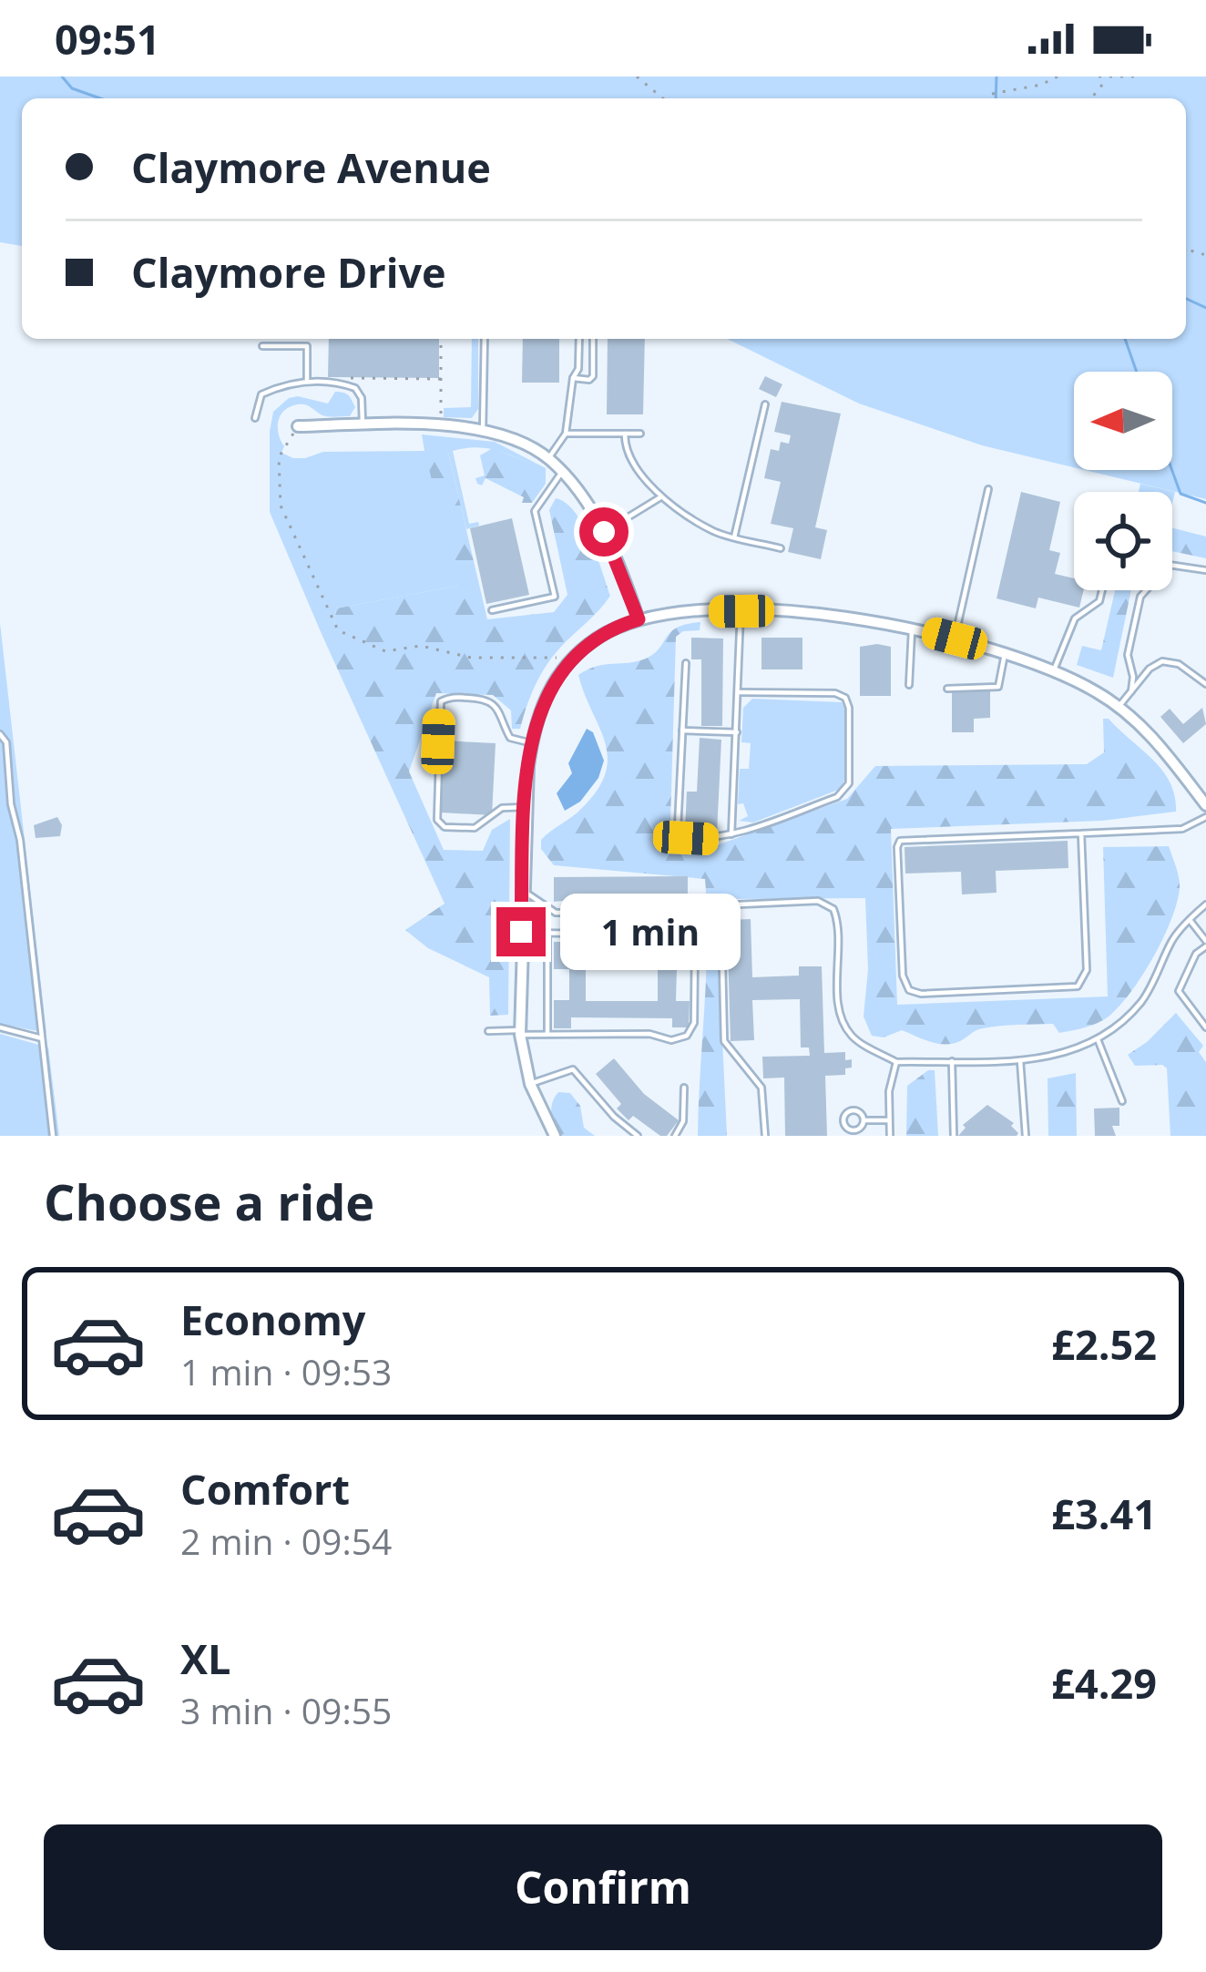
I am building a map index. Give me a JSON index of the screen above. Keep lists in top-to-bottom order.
{
  "north": "left",
  "page": {
    "status": "09:51",
    "banner": ["Claymore Avenue", "Claymore Drive"],
    "bubble": "1 min",
    "heading": "Choose a ride",
    "list": [
      {
        "name": "Economy",
        "note": "1 min · 09:53",
        "value": "£2.52"
      },
      {
        "name": "Comfort",
        "note": "2 min · 09:54",
        "value": "£3.41"
      },
      {
        "name": "XL",
        "note": "3 min · 09:55",
        "value": "£4.29"
      }
    ],
    "buttons": "Confirm"
  }
}
